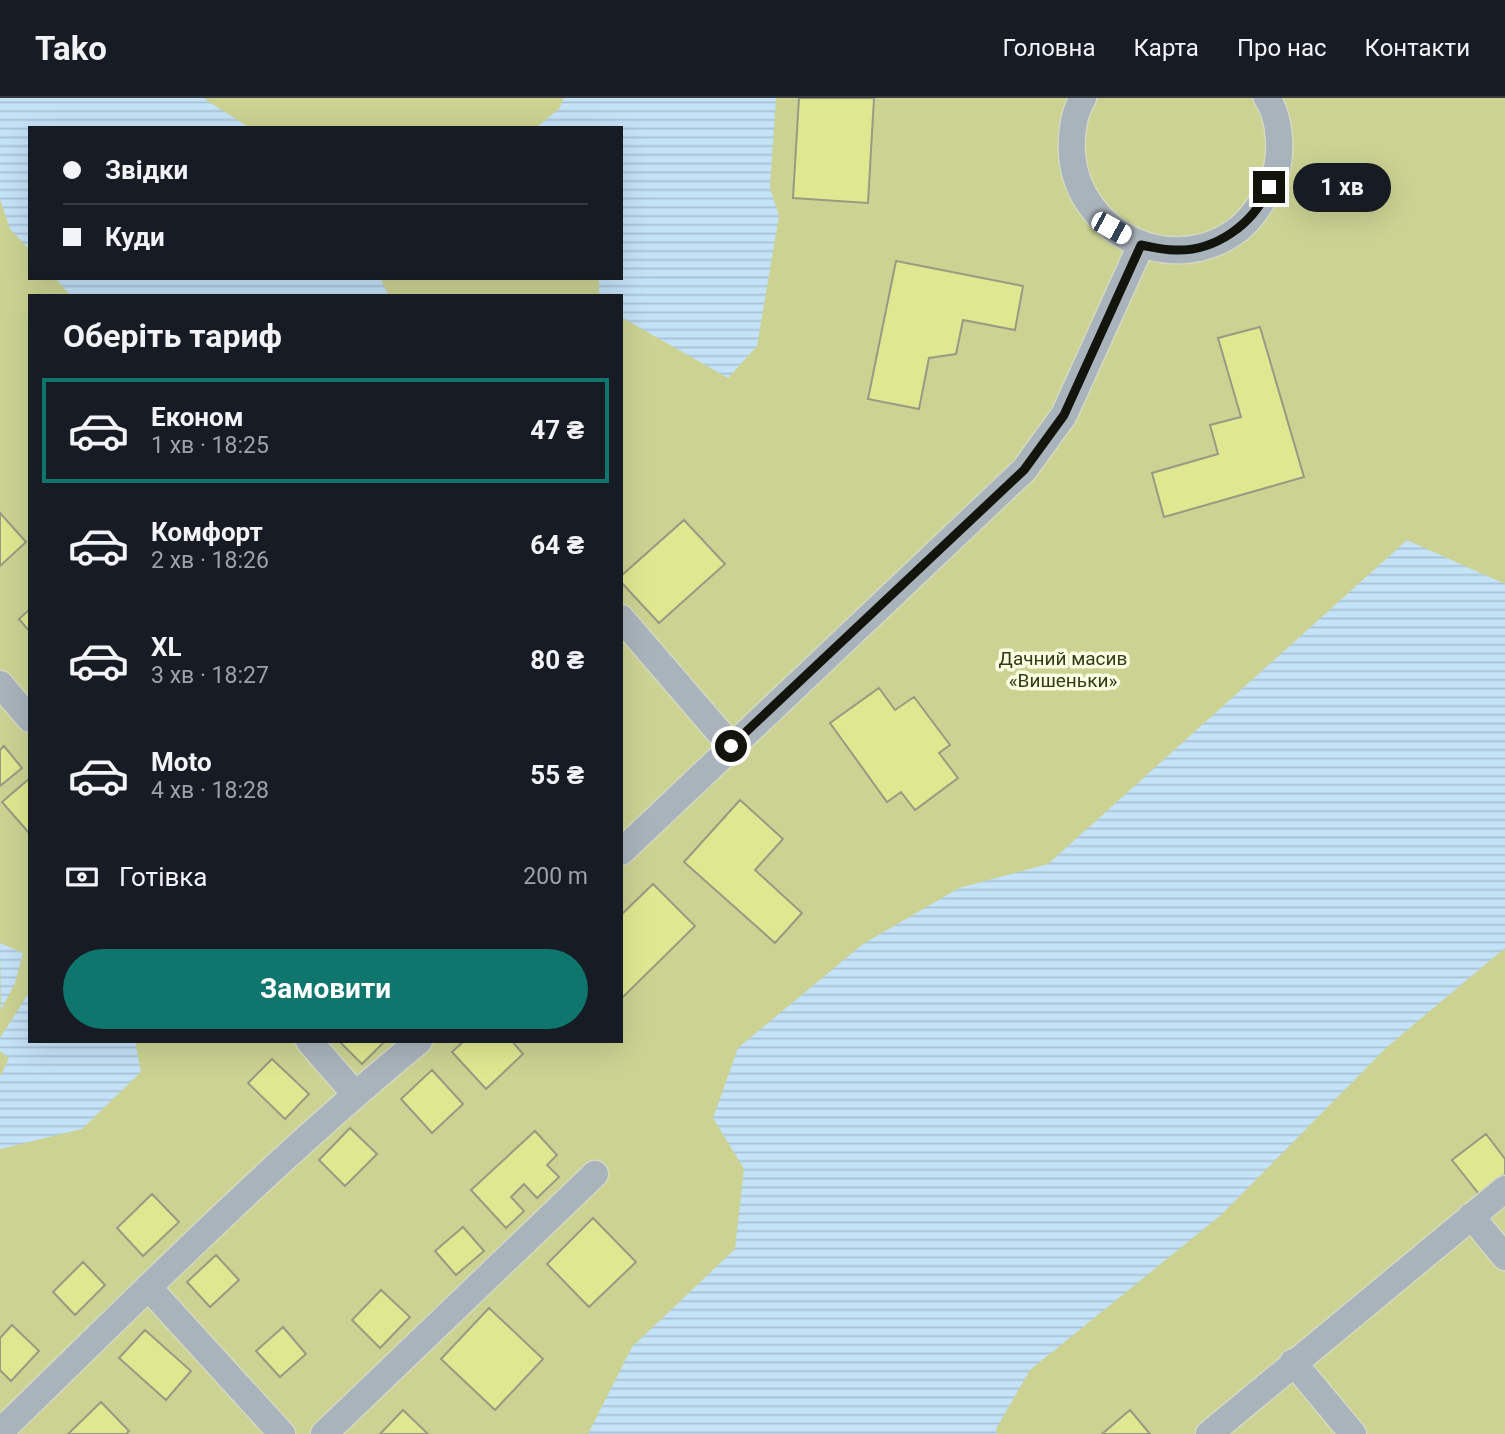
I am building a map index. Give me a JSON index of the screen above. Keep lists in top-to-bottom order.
{
  "parks": ["Дачний масив «Вишеньки»"],
  "page": {
    "header": "Tako",
    "nav": [
      "Головна",
      "Карта",
      "Про нас",
      "Контакти"
    ],
    "banner": ["Звідки", "Куди"],
    "bubble": "1 хв",
    "heading": "Оберіть тариф",
    "list": [
      {
        "name": "Економ",
        "note": "1 хв · 18:25",
        "value": "47 ₴"
      },
      {
        "name": "Комфорт",
        "note": "2 хв · 18:26",
        "value": "64 ₴"
      },
      {
        "name": "XL",
        "note": "3 хв · 18:27",
        "value": "80 ₴"
      },
      {
        "name": "Moto",
        "note": "4 хв · 18:28",
        "value": "55 ₴"
      }
    ],
    "pay": ["Готівка", "200 m"],
    "buttons": "Замовити"
  }
}
